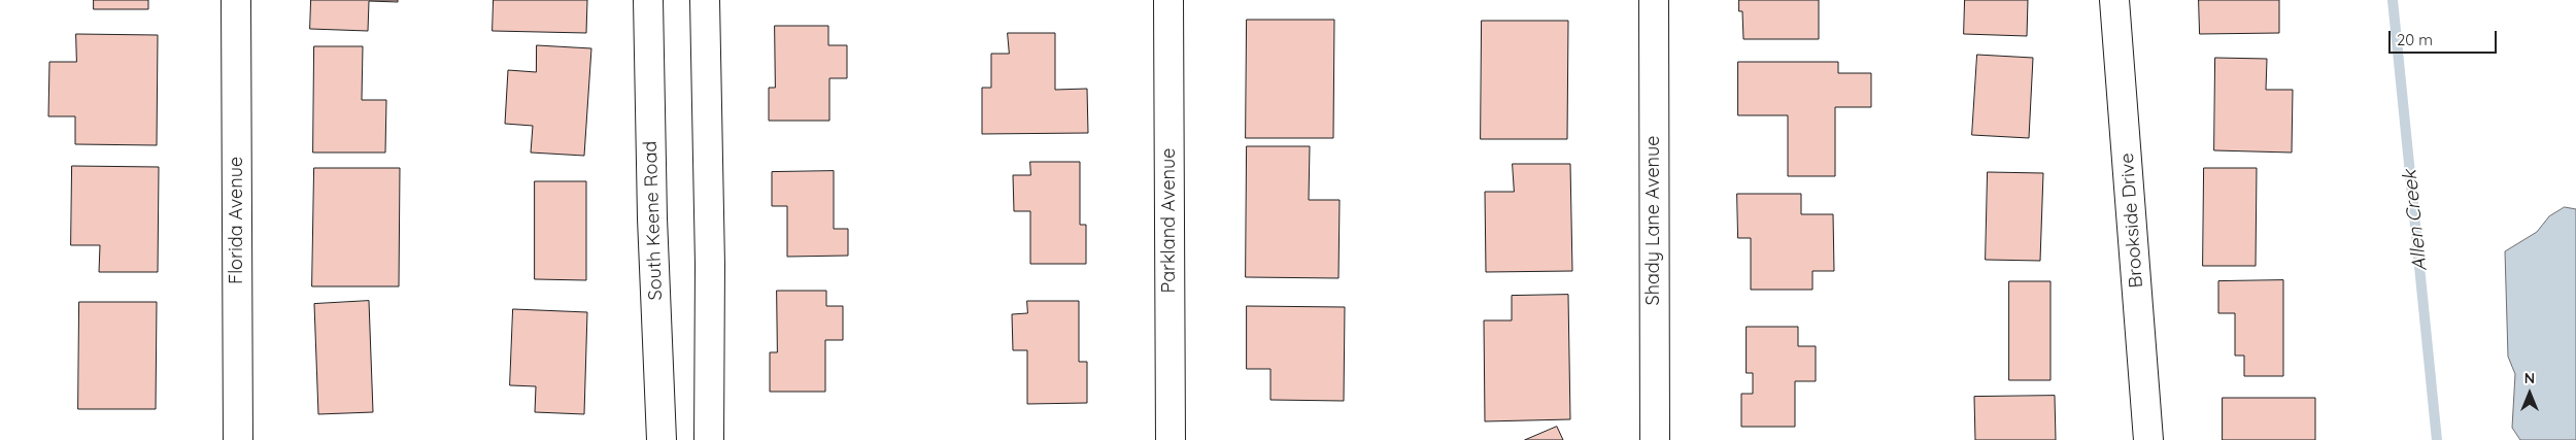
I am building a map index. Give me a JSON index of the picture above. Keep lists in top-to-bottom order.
{
  "streets": {
    "street": [
      "Florida Avenue",
      "South Keene Road",
      "Parkland Avenue",
      "Shady Lane Avenue",
      "Brookside Drive"
    ]
  },
  "water": ["Allen Creek"],
  "scale_bar": "20 m",
  "north": "top"
}
